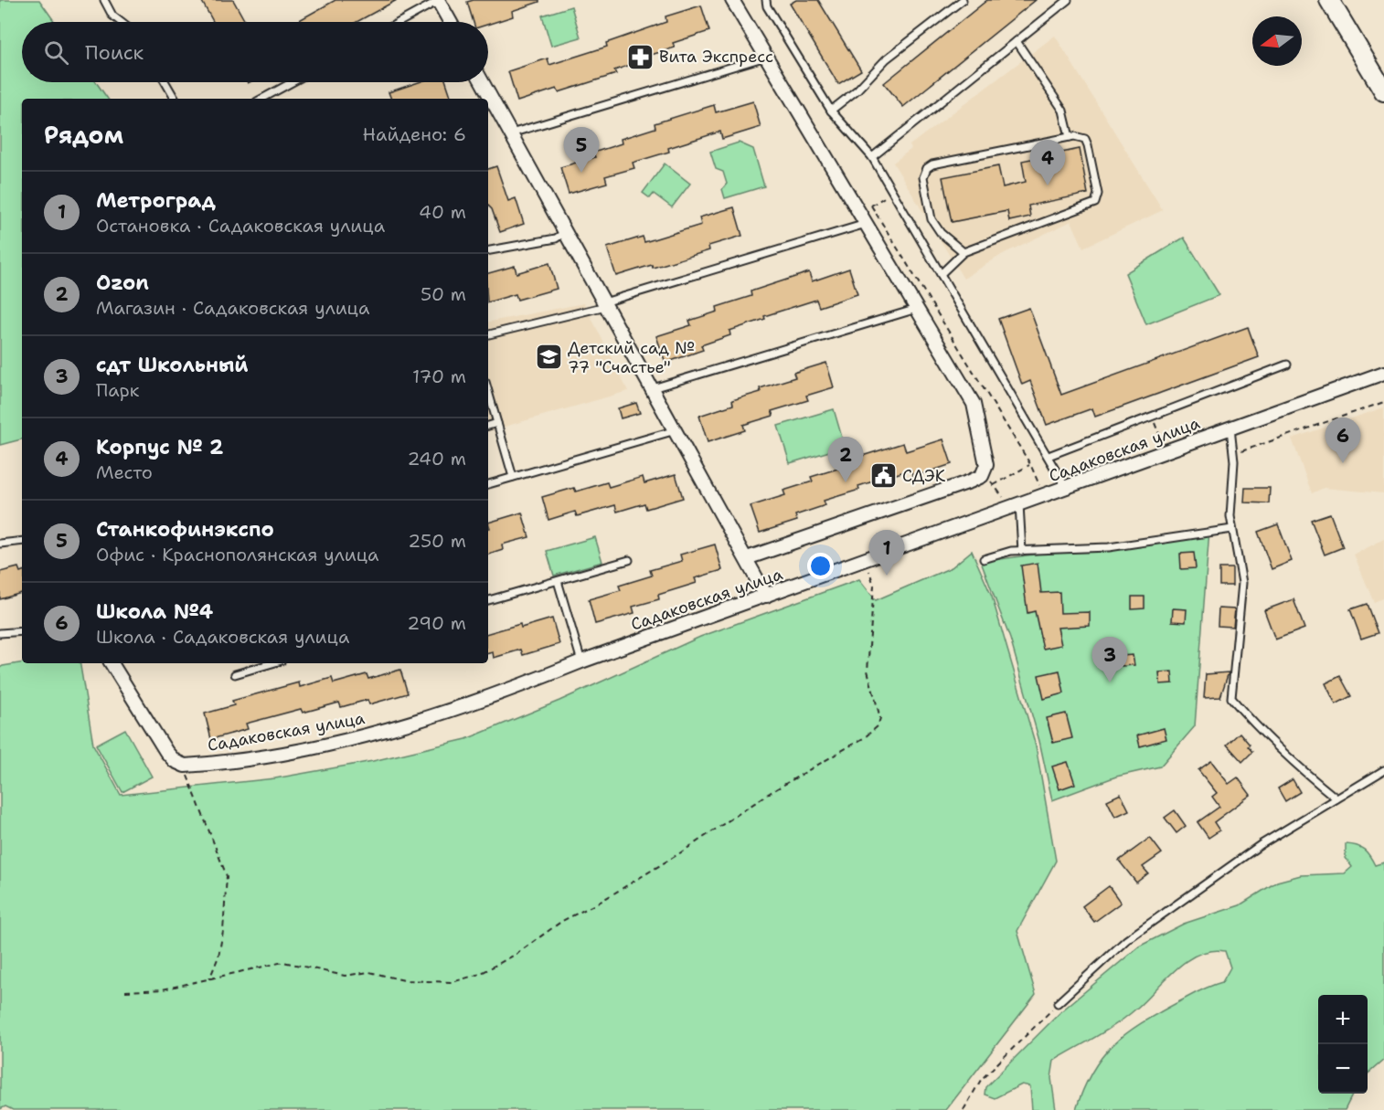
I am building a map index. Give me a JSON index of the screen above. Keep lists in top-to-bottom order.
{
  "streets": {
    "street": ["Садаковская улица"]
  },
  "places": {
    "pharmacy": ["Вита Экспресс"],
    "school or university": ["Детский сад № 77 \"Счастье\""],
    "public building": ["СДЭК"]
  },
  "north": "left",
  "page": {
    "search": "Поиск",
    "heading": ["Рядом", "Найдено: 6"],
    "pins": [
      "5",
      "4",
      "6",
      "2",
      "1",
      "3"
    ],
    "list": [
      {
        "mark": "1",
        "name": "Метроград",
        "note": "Остановка · Садаковская улица",
        "value": "40 m"
      },
      {
        "mark": "2",
        "name": "Ozon",
        "note": "Магазин · Садаковская улица",
        "value": "50 m"
      },
      {
        "mark": "3",
        "name": "сдт Школьный",
        "note": "Парк",
        "value": "170 m"
      },
      {
        "mark": "4",
        "name": "Корпус № 2",
        "note": "Место",
        "value": "240 m"
      },
      {
        "mark": "5",
        "name": "Станкофинэкспо",
        "note": "Офис · Краснополянская улица",
        "value": "250 m"
      },
      {
        "mark": "6",
        "name": "Школа №4",
        "note": "Школа · Садаковская улица",
        "value": "290 m"
      }
    ],
    "map_buttons": ["+", "−"]
  }
}
